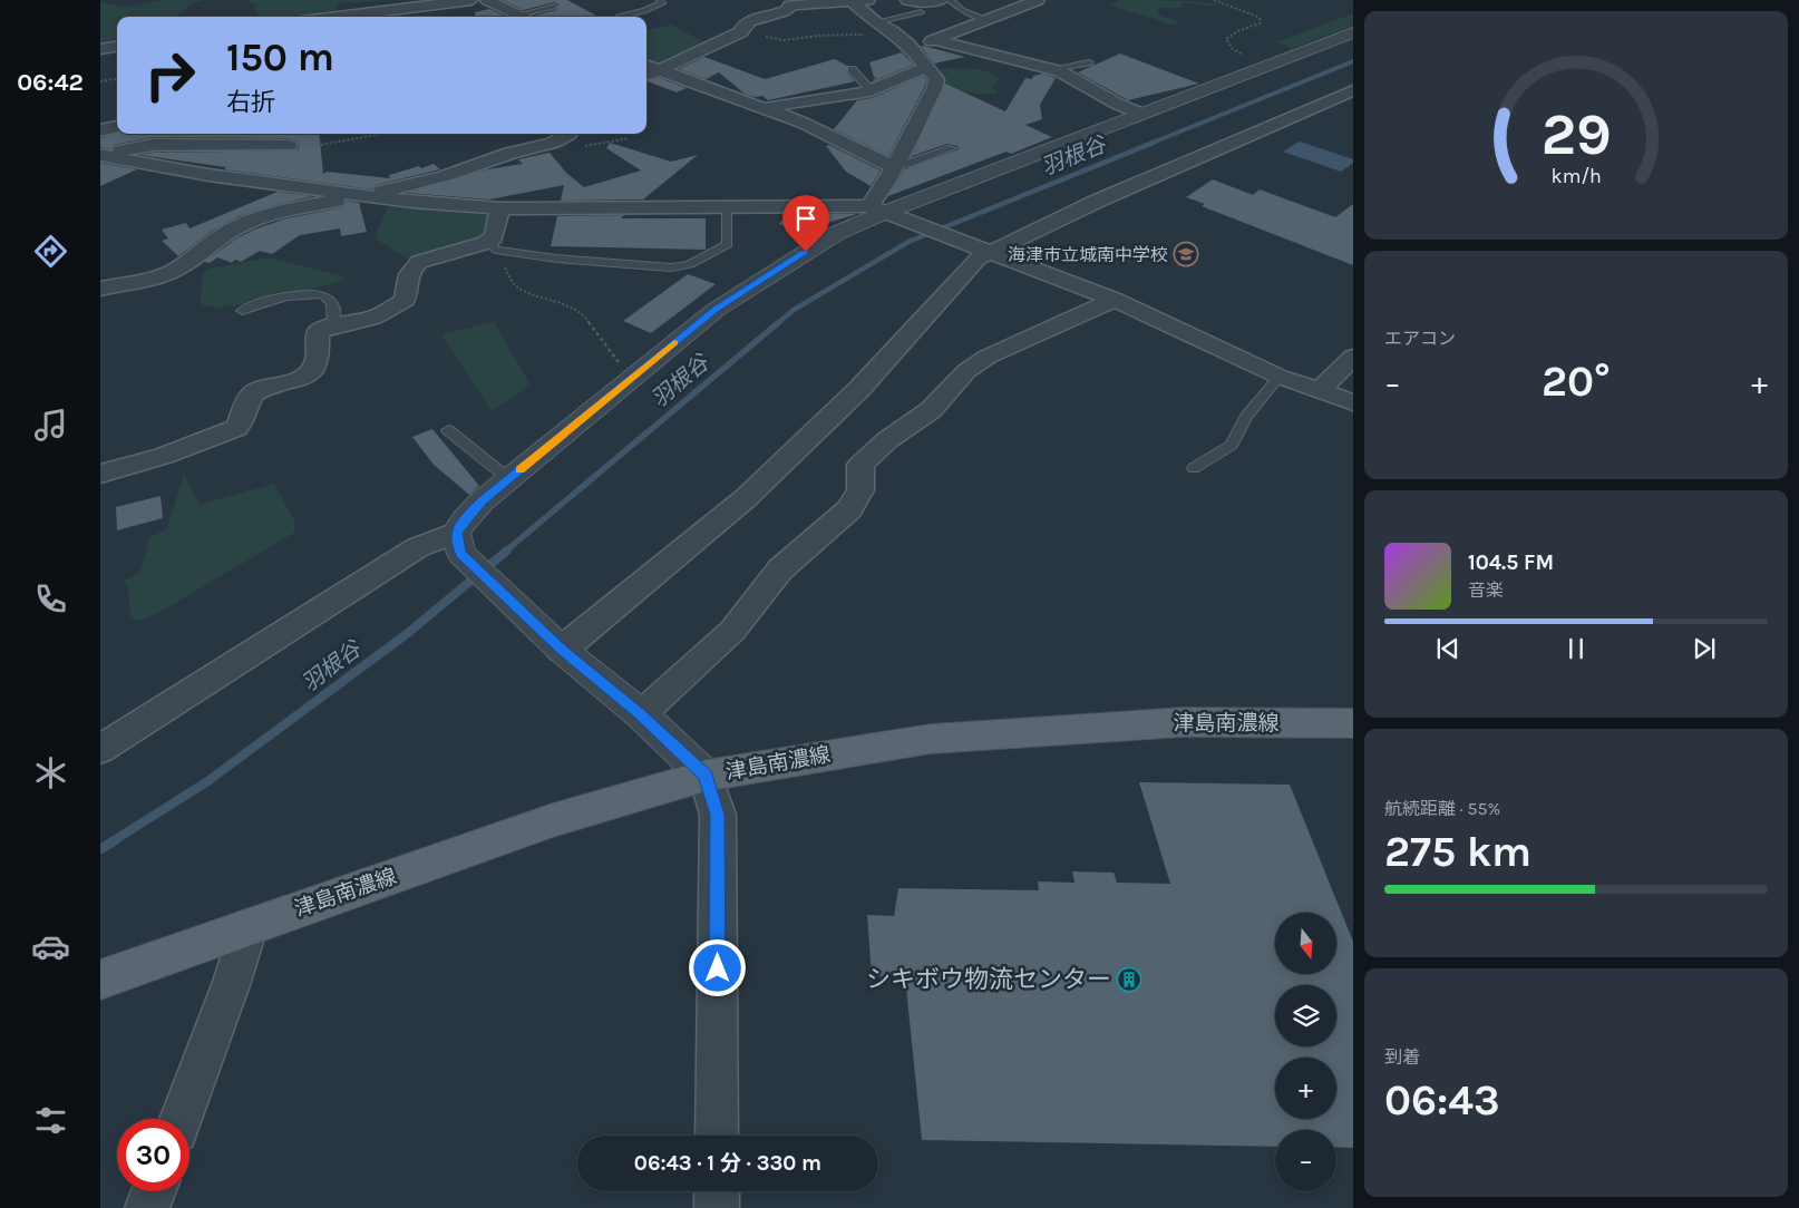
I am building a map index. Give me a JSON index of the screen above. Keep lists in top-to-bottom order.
{
  "streets": {
    "main road": ["津島南濃線"]
  },
  "water": ["羽根谷"],
  "places": {
    "school or university": ["海津市立城南中学校"],
    "building": ["シキボウ物流センター"]
  },
  "north": "bottom",
  "page": {
    "tabs": "06:42",
    "turn": ["150 m", "右折"],
    "tile": [
      "エアコン",
      ["航続距離 · 55%", "275 km"],
      ["到着", "06:43"]
    ],
    "heat": ["−", "20°", "+"],
    "song": ["104.5 FM", "音楽"],
    "map_buttons": ["+", "−"],
    "limit": "30",
    "trip": "06:43 · 1 分 · 330 m",
    "gauge": ["29", "km/h"]
  }
}
